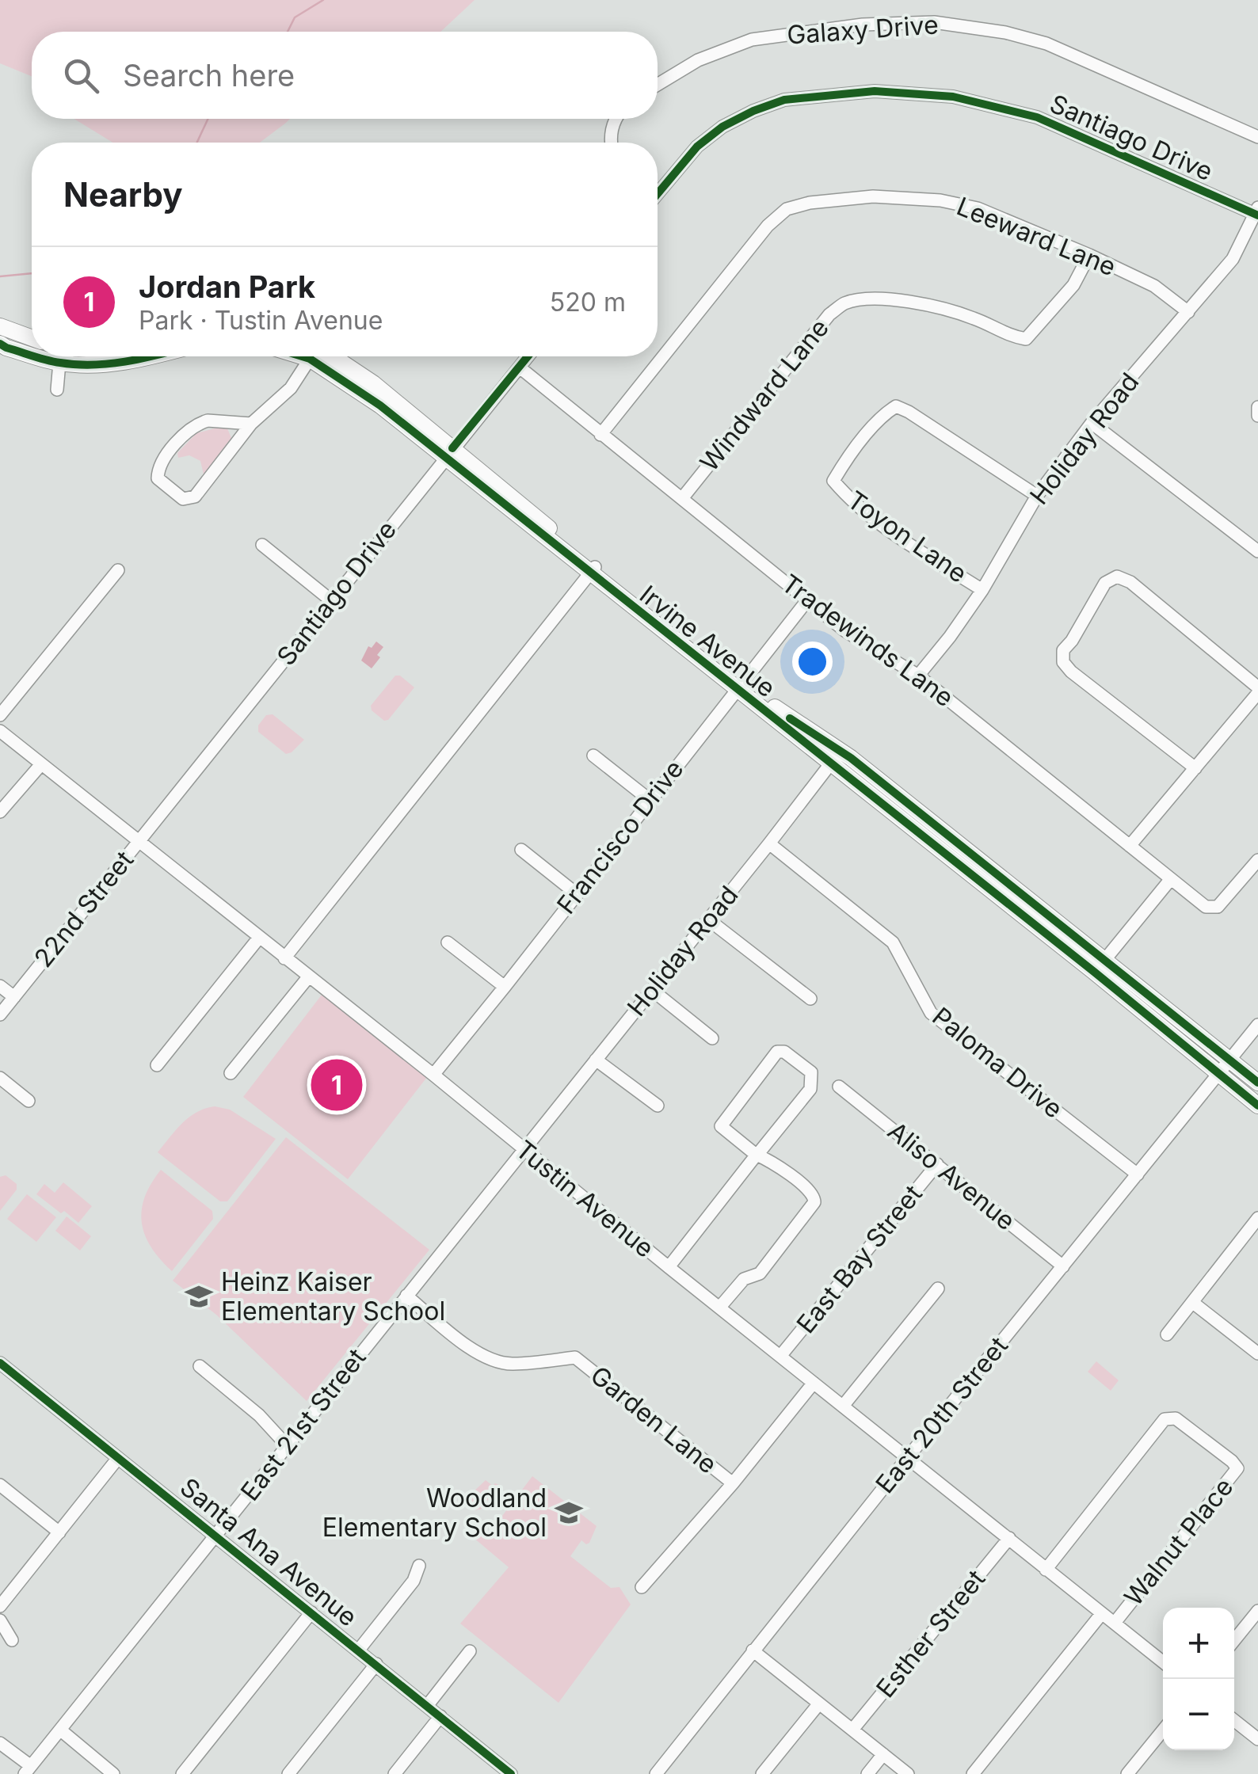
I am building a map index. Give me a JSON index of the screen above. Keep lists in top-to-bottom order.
{
  "streets": {
    "main road": ["Irvine Avenue"],
    "street": [
      "Galaxy Drive",
      "Santiago Drive",
      "Leeward Lane",
      "Windward Lane",
      "Holiday Road",
      "Toyon Lane",
      "Tradewinds Lane",
      "Francisco Drive",
      "22nd Street",
      "Paloma Drive",
      "Aliso Avenue",
      "Tustin Avenue",
      "East Bay Street",
      "East 20th Street",
      "Garden Lane",
      "East 21st Street",
      "Walnut Place",
      "Santa Ana Avenue",
      "Esther Street"
    ]
  },
  "crossings": [
    ["Santiago Drive", "Holiday Road"],
    ["Santiago Drive", "Tradewinds Lane"],
    ["Santiago Drive", "Irvine Avenue"],
    ["Santiago Drive", "22nd Street"],
    ["Santiago Drive", "Tustin Avenue"],
    ["Leeward Lane", "Windward Lane"],
    ["Leeward Lane", "Holiday Road"],
    ["Leeward Lane", "Tradewinds Lane"],
    ["Windward Lane", "Tradewinds Lane"],
    ["Holiday Road", "Toyon Lane"],
    ["Holiday Road", "Tradewinds Lane"],
    ["Holiday Road", "Irvine Avenue"],
    ["Holiday Road", "Paloma Drive"],
    ["Holiday Road", "Tustin Avenue"],
    ["Holiday Road", "East 21st Street"],
    ["Tradewinds Lane", "Francisco Drive"],
    ["Irvine Avenue", "Francisco Drive"],
    ["Irvine Avenue", "East 20th Street"],
    ["Francisco Drive", "Tustin Avenue"],
    ["22nd Street", "Tustin Avenue"],
    ["Paloma Drive", "East 20th Street"],
    ["Aliso Avenue", "East Bay Street"],
    ["Aliso Avenue", "East 20th Street"],
    ["Tustin Avenue", "East Bay Street"],
    ["Tustin Avenue", "East 20th Street"],
    ["Tustin Avenue", "East 21st Street"],
    ["Tustin Avenue", "Walnut Place"],
    ["Tustin Avenue", "Esther Street"],
    ["Garden Lane", "East 21st Street"],
    ["East 21st Street", "Santa Ana Avenue"]
  ],
  "places": {
    "school or university": ["Heinz Kaiser Elementary School", "Woodland Elementary School"]
  },
  "page": {
    "search": "Search here",
    "heading": "Nearby",
    "list": [
      {
        "mark": "1",
        "name": "Jordan Park",
        "note": "Park · Tustin Avenue",
        "value": "520 m"
      }
    ],
    "pins": "1",
    "map_buttons": ["+", "−"]
  }
}
